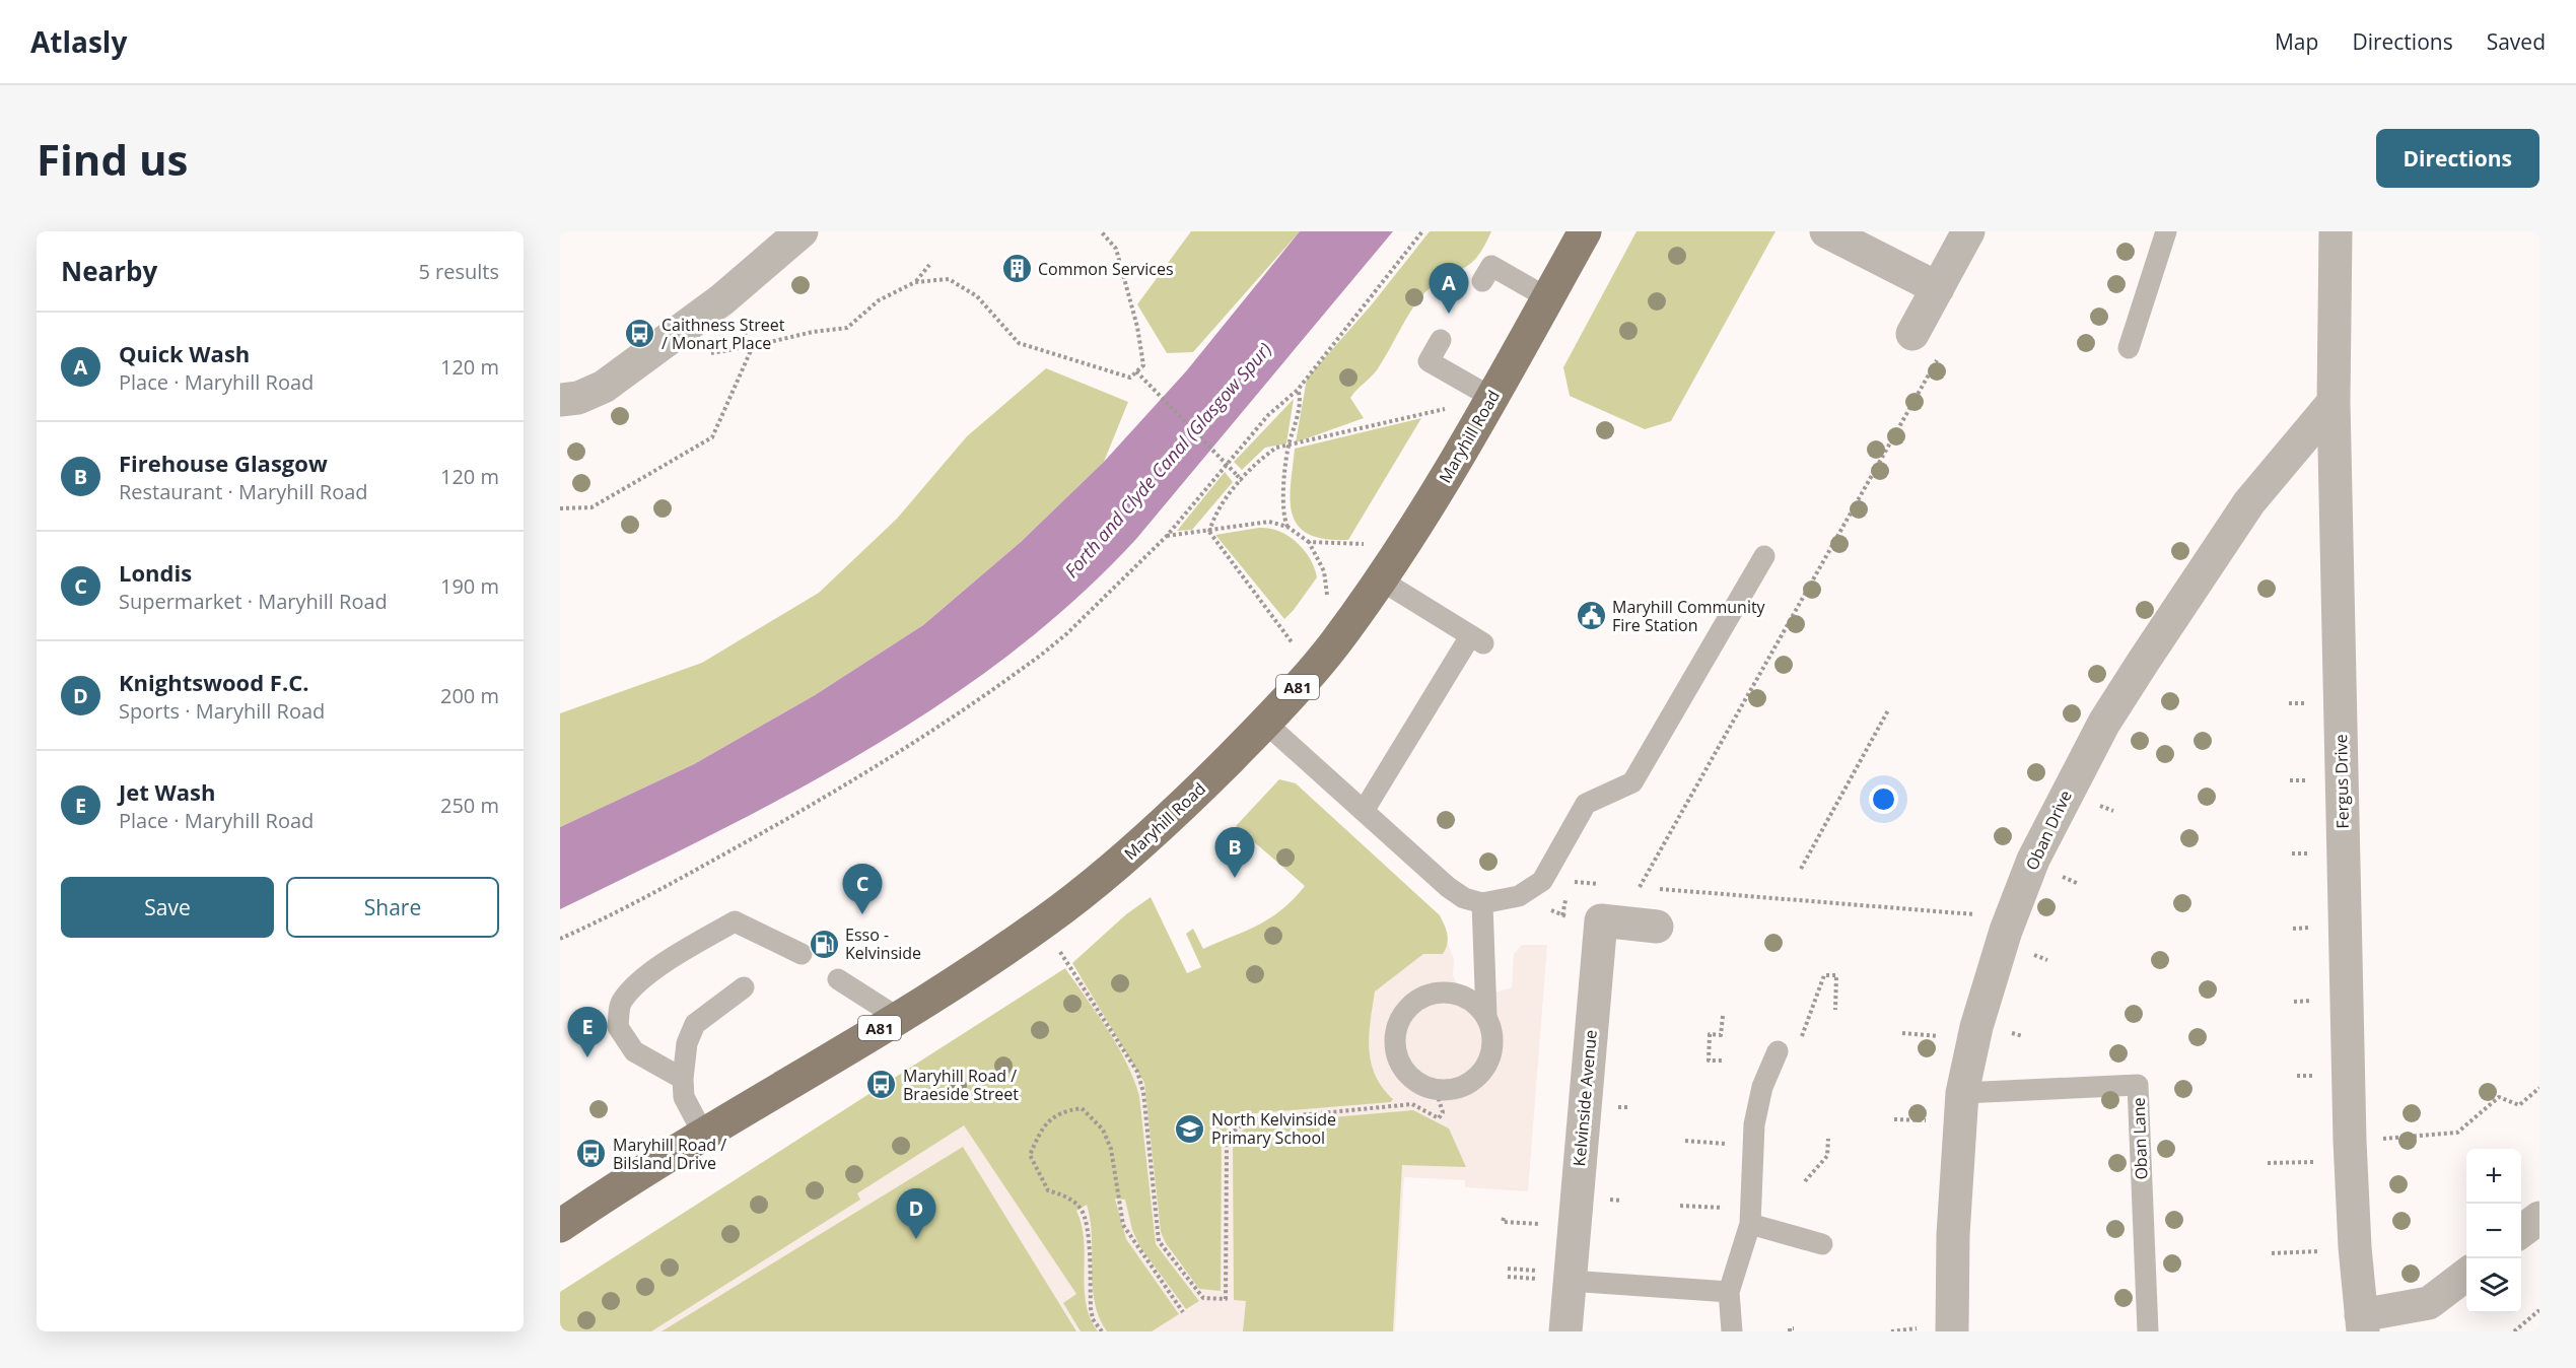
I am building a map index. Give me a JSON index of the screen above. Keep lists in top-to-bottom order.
{
  "streets": {
    "main road": ["Maryhill Road", "A81"],
    "street": ["Fergus Drive", "Oban Drive", "Kelvinside Avenue"],
    "lane": ["Oban Lane"]
  },
  "crossings": [
    ["Fergus Drive", "Oban Drive"],
    ["Oban Drive", "Oban Lane"]
  ],
  "water": ["Forth and Clyde Canal (Glasgow Spur)"],
  "places": {
    "building": ["Common Services"],
    "bus stop": ["Caithness Street / Monart Place", "Maryhill Road / Braeside Street", "Maryhill Road / Bilsland Drive"],
    "public building": ["Maryhill Community Fire Station"],
    "fuel station": ["Esso - Kelvinside"],
    "school or university": ["North Kelvinside Primary School"]
  },
  "page": {
    "header": "Atlasly",
    "nav": ["Map", "Directions", "Saved"],
    "buttons": [
      "Directions",
      ["Save", "Share"]
    ],
    "title": "Find us",
    "heading": ["Nearby", "5 results"],
    "pins": [
      "A",
      "B",
      "C",
      "E",
      "D"
    ],
    "list": [
      {
        "mark": "A",
        "name": "Quick Wash",
        "note": "Place · Maryhill Road",
        "value": "120 m"
      },
      {
        "mark": "B",
        "name": "Firehouse Glasgow",
        "note": "Restaurant · Maryhill Road",
        "value": "120 m"
      },
      {
        "mark": "C",
        "name": "Londis",
        "note": "Supermarket · Maryhill Road",
        "value": "190 m"
      },
      {
        "mark": "D",
        "name": "Knightswood F.C.",
        "note": "Sports · Maryhill Road",
        "value": "200 m"
      },
      {
        "mark": "E",
        "name": "Jet Wash",
        "note": "Place · Maryhill Road",
        "value": "250 m"
      }
    ],
    "map_buttons": ["+", "−"]
  }
}
